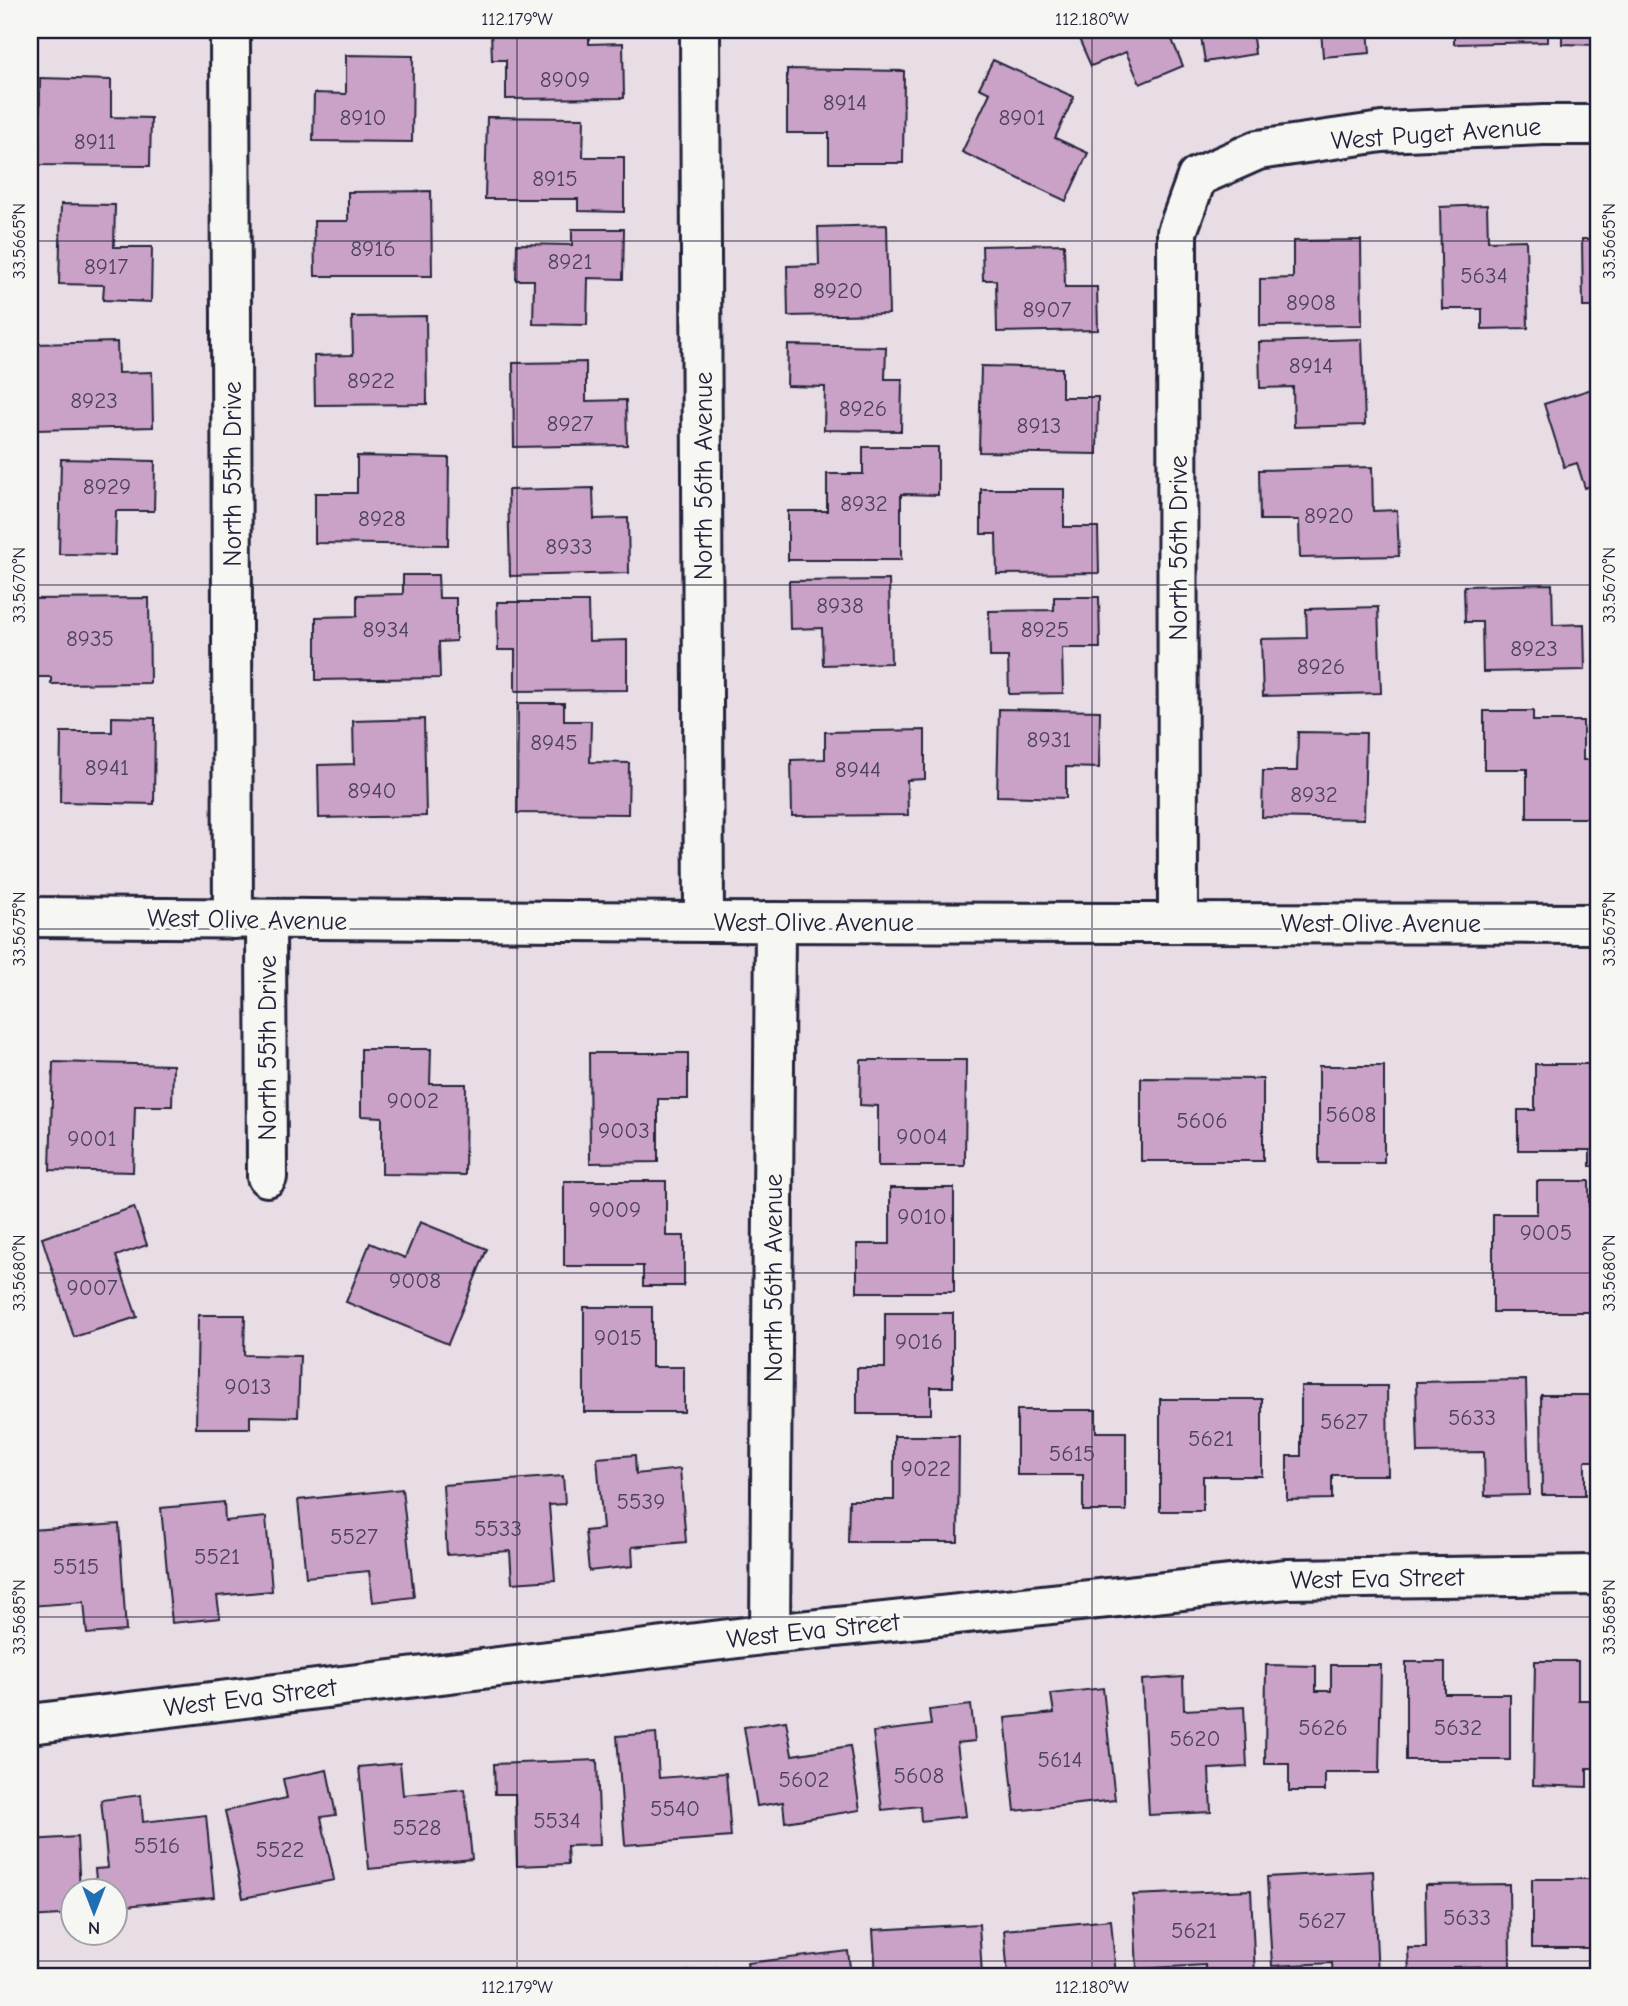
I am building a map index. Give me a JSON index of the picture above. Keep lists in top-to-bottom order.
{
  "streets": {
    "street": [
      "West Puget Avenue",
      "North 55th Drive",
      "North 56th Avenue",
      "North 56th Drive",
      "West Olive Avenue",
      "West Eva Street"
    ]
  },
  "crossings": [
    ["West Puget Avenue", "North 56th Drive"],
    ["North 55th Drive", "West Olive Avenue"],
    ["North 56th Avenue", "West Olive Avenue"],
    ["North 56th Avenue", "West Eva Street"],
    ["North 56th Drive", "West Olive Avenue"]
  ],
  "house_numbers": [
    "8909",
    "8914",
    "8910",
    "8901",
    "8911",
    "8915",
    "8916",
    "8921",
    "8917",
    "5634",
    "8920",
    "8908",
    "8907",
    "8914",
    "8922",
    "8923",
    "8926",
    "8927",
    "8913",
    "8929",
    "8932",
    "8920",
    "8928",
    "8933",
    "8938",
    "8934",
    "8925",
    "8935",
    "8923",
    "8926",
    "8931",
    "8945",
    "8941",
    "8944",
    "8940",
    "8932",
    "9002",
    "5608",
    "5606",
    "9003",
    "9004",
    "9001",
    "9009",
    "9010",
    "9005",
    "9008",
    "9007",
    "9015",
    "9016",
    "9013",
    "5633",
    "5627",
    "5621",
    "5615",
    "9022",
    "5539",
    "5533",
    "5527",
    "5521",
    "5515",
    "5626",
    "5632",
    "5620",
    "5614",
    "5608",
    "5602",
    "5540",
    "5534",
    "5528",
    "5516",
    "5522",
    "5633",
    "5627",
    "5621"
  ],
  "north": "bottom",
  "coordinates": [
    "112.179°W",
    "112.180°W",
    "33.5665°N",
    "33.5670°N",
    "33.5675°N",
    "33.5680°N",
    "33.5685°N"
  ]
}
